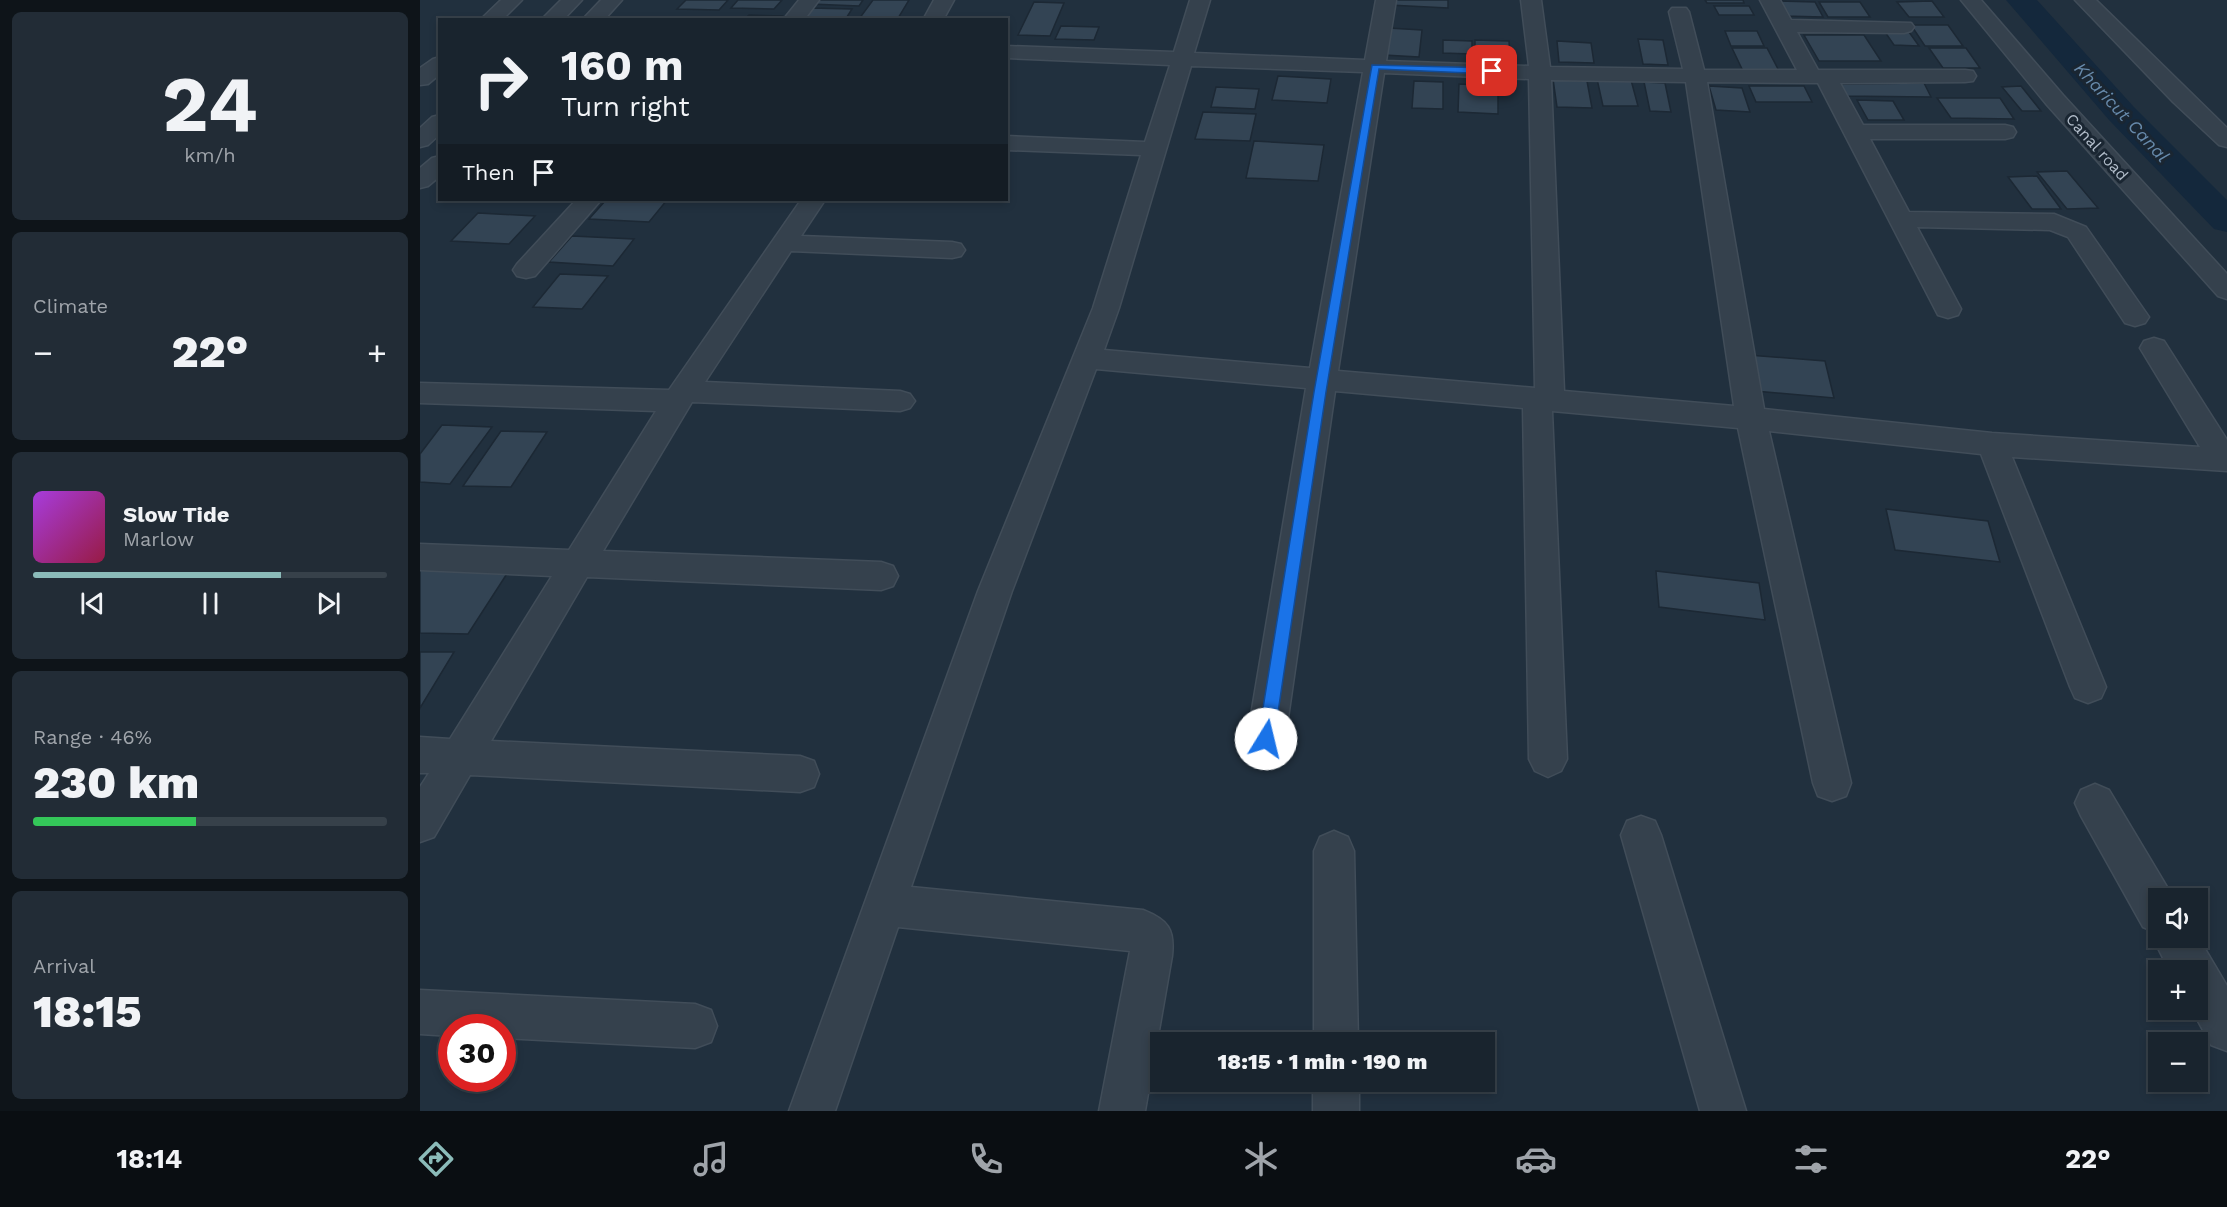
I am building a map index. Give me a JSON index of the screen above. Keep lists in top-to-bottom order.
{
  "streets": {
    "street": ["Canal road"]
  },
  "water": ["Kharicut Canal"],
  "page": {
    "tile": [
      ["24", "km/h"],
      "Climate",
      ["Range · 46%", "230 km"],
      ["Arrival", "18:15"]
    ],
    "turn": ["160 m", "Turn right"],
    "then": "Then",
    "heat": ["−", "22°", "+"],
    "song": ["Slow Tide", "Marlow"],
    "map_buttons": ["+", "−"],
    "limit": "30",
    "trip": "18:15 · 1 min · 190 m",
    "tabs": ["18:14", "22°"]
  }
}
